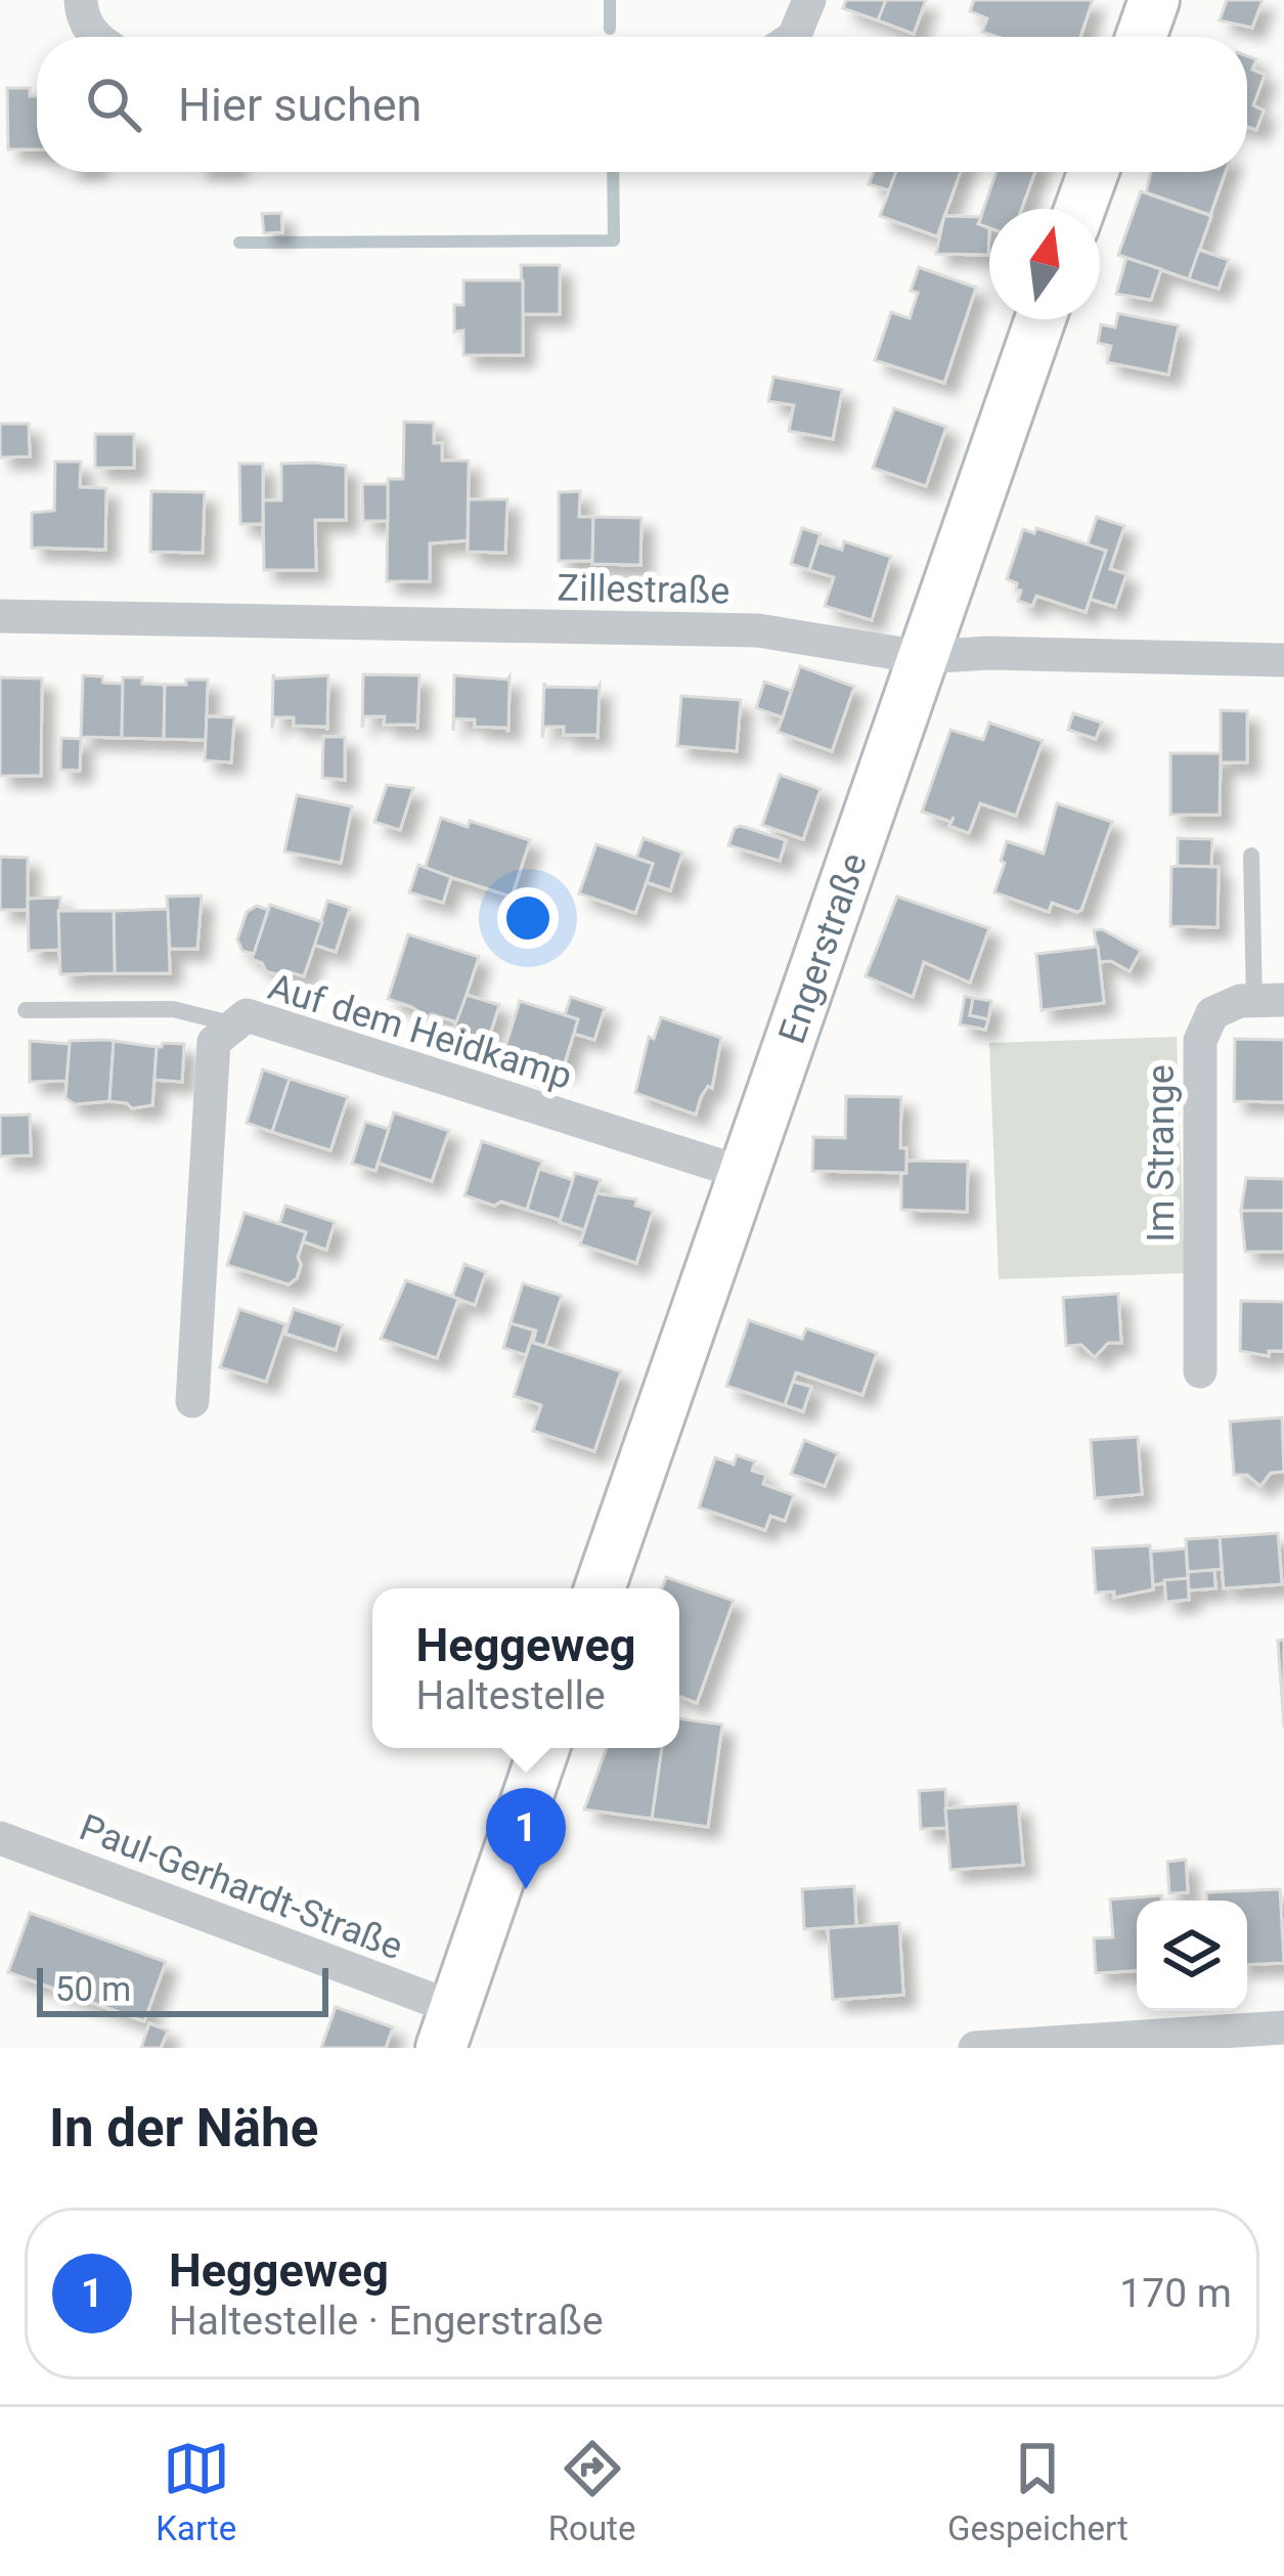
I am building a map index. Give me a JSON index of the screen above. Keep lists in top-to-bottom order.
{
  "streets": {
    "main road": ["Engerstraße"],
    "street": [
      "Zillestraße",
      "Auf dem Heidkamp",
      "Im Strange",
      "Paul-Gerhardt-Straße"
    ]
  },
  "crossings": [
    ["Zillestraße", "Engerstraße"],
    ["Engerstraße", "Auf dem Heidkamp"]
  ],
  "scale_bar": "50 m",
  "north": "top",
  "page": {
    "search": "Hier suchen",
    "popup": ["Heggeweg", "Haltestelle"],
    "pins": "1",
    "scale": "50 m",
    "heading": "In der Nähe",
    "list": [
      {
        "mark": "1",
        "name": "Heggeweg",
        "note": "Haltestelle · Engerstraße",
        "value": "170 m"
      }
    ],
    "nav": ["Karte", "Route", "Gespeichert"]
  }
}
